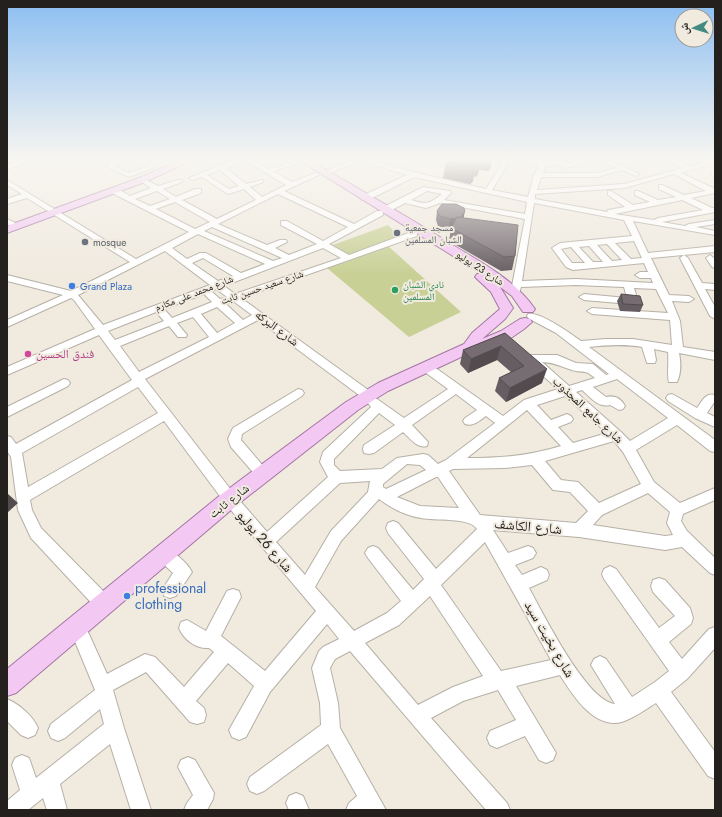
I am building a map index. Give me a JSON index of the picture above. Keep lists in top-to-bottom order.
{
  "streets": {
    "main road": ["شارع 23 يوليو", "شارع ثابت"],
    "street": [
      "شارع سعيد حسين ثابت",
      "شارع محمد على مكارم",
      "شارع البركه",
      "شارع جامع المجذوب",
      "شارع الكاشف",
      "شارع 26 يوليو",
      "شارع بخيت سيد"
    ]
  },
  "crossings": [
    ["شارع 23 يوليو", "شارع سعيد حسين ثابت"],
    ["شارع 23 يوليو", "شارع محمد على مكارم"],
    ["شارع 23 يوليو", "شارع ثابت"],
    ["شارع سعيد حسين ثابت", "شارع البركه"],
    ["شارع سعيد حسين ثابت", "شارع 26 يوليو"],
    ["شارع محمد على مكارم", "شارع البركه"],
    ["شارع محمد على مكارم", "شارع 26 يوليو"],
    ["شارع البركه", "شارع ثابت"],
    ["شارع جامع المجذوب", "شارع ثابت"],
    ["شارع ثابت", "شارع 26 يوليو"],
    ["شارع الكاشف", "شارع بخيت سيد"]
  ],
  "places": [
    "مسجد جمعية الشبان المسلمين",
    "mosque",
    "Grand Plaza",
    "نادي الشبان المسلمين",
    "فندق الحسين",
    "professional clothing"
  ],
  "north": "left"
}
